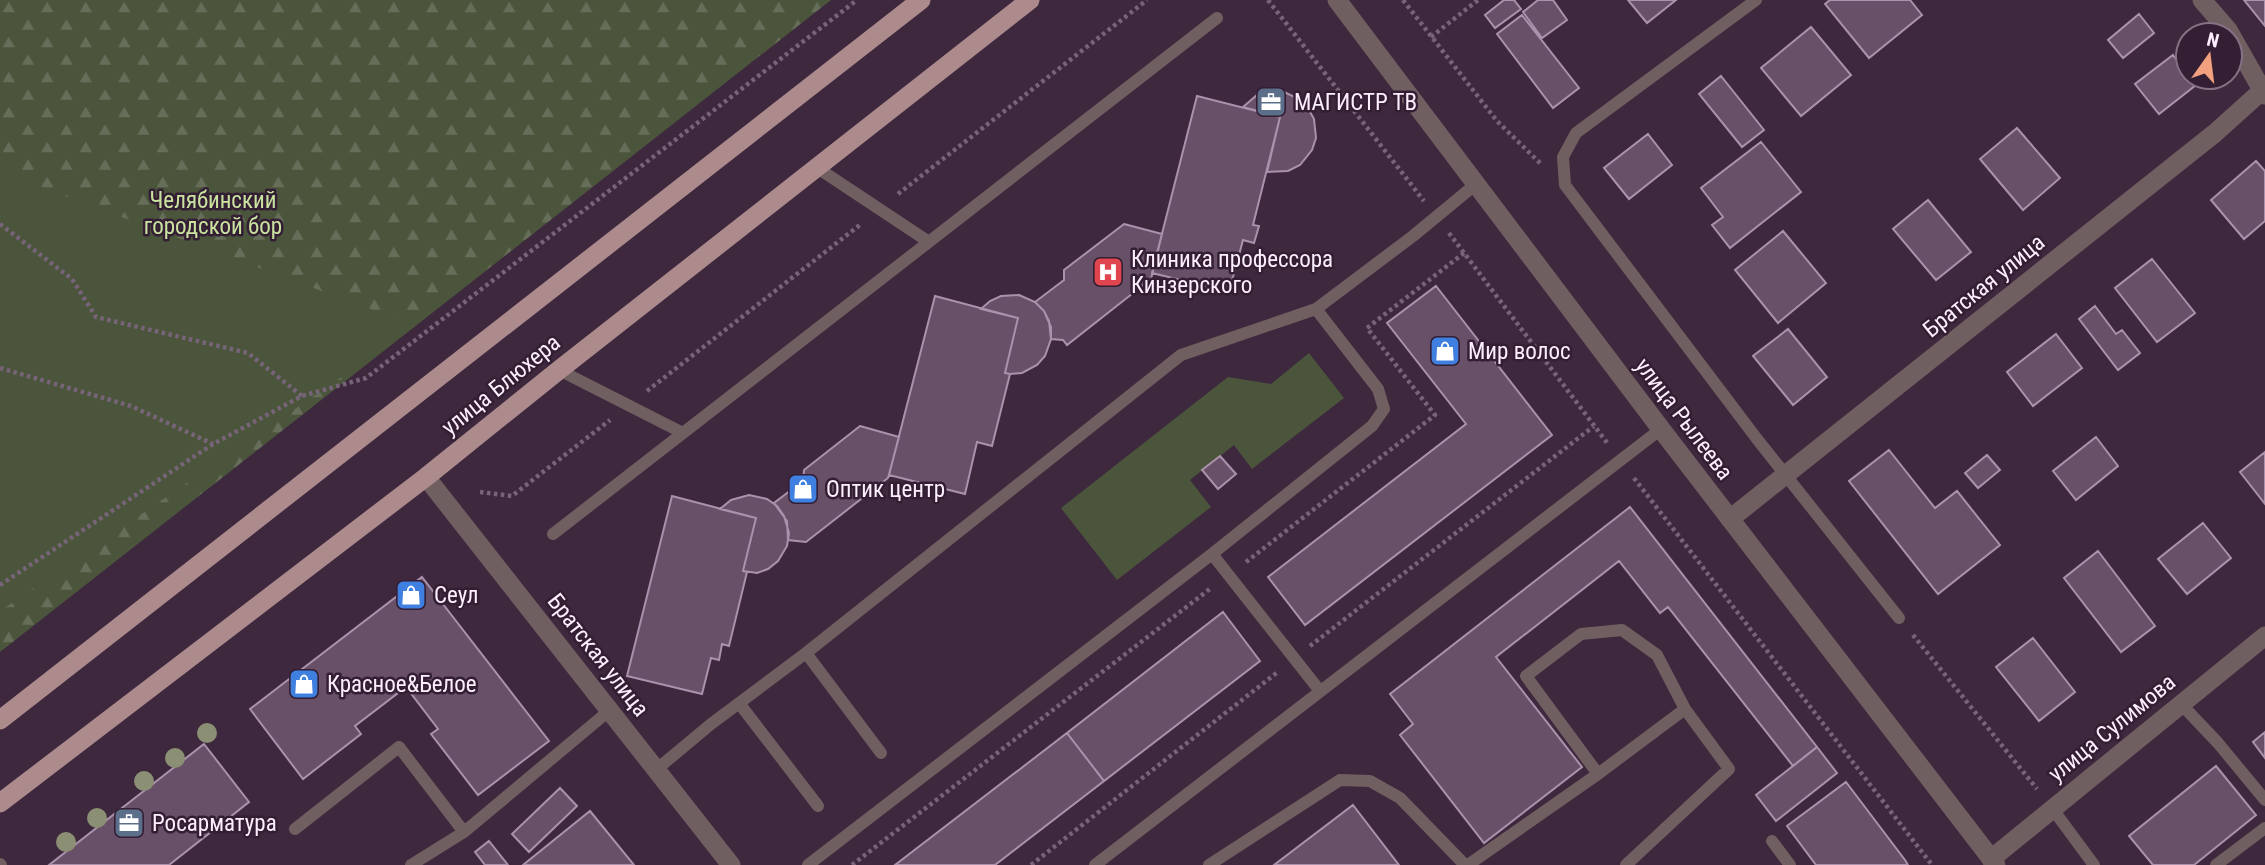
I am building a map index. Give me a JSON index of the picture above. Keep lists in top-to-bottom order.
{
  "streets": {
    "main road": ["улица Блюхера"],
    "street": ["Братская улица", "улица Рылеева", "улица Сулимова"]
  },
  "crossings": [
    ["Братская улица", "улица Блюхера"],
    ["Братская улица", "улица Рылеева"],
    ["улица Рылеева", "улица Сулимова"]
  ],
  "parks": ["Челябинский городской бор"],
  "places": {
    "office": ["МАГИСТР ТВ", "Росарматура"],
    "hospital": ["Клиника профессора Кинзерского"],
    "shop": [
      "Мир волос",
      "Оптик центр",
      "Сеул",
      "Красное&Белое"
    ]
  },
  "north": "top"
}
